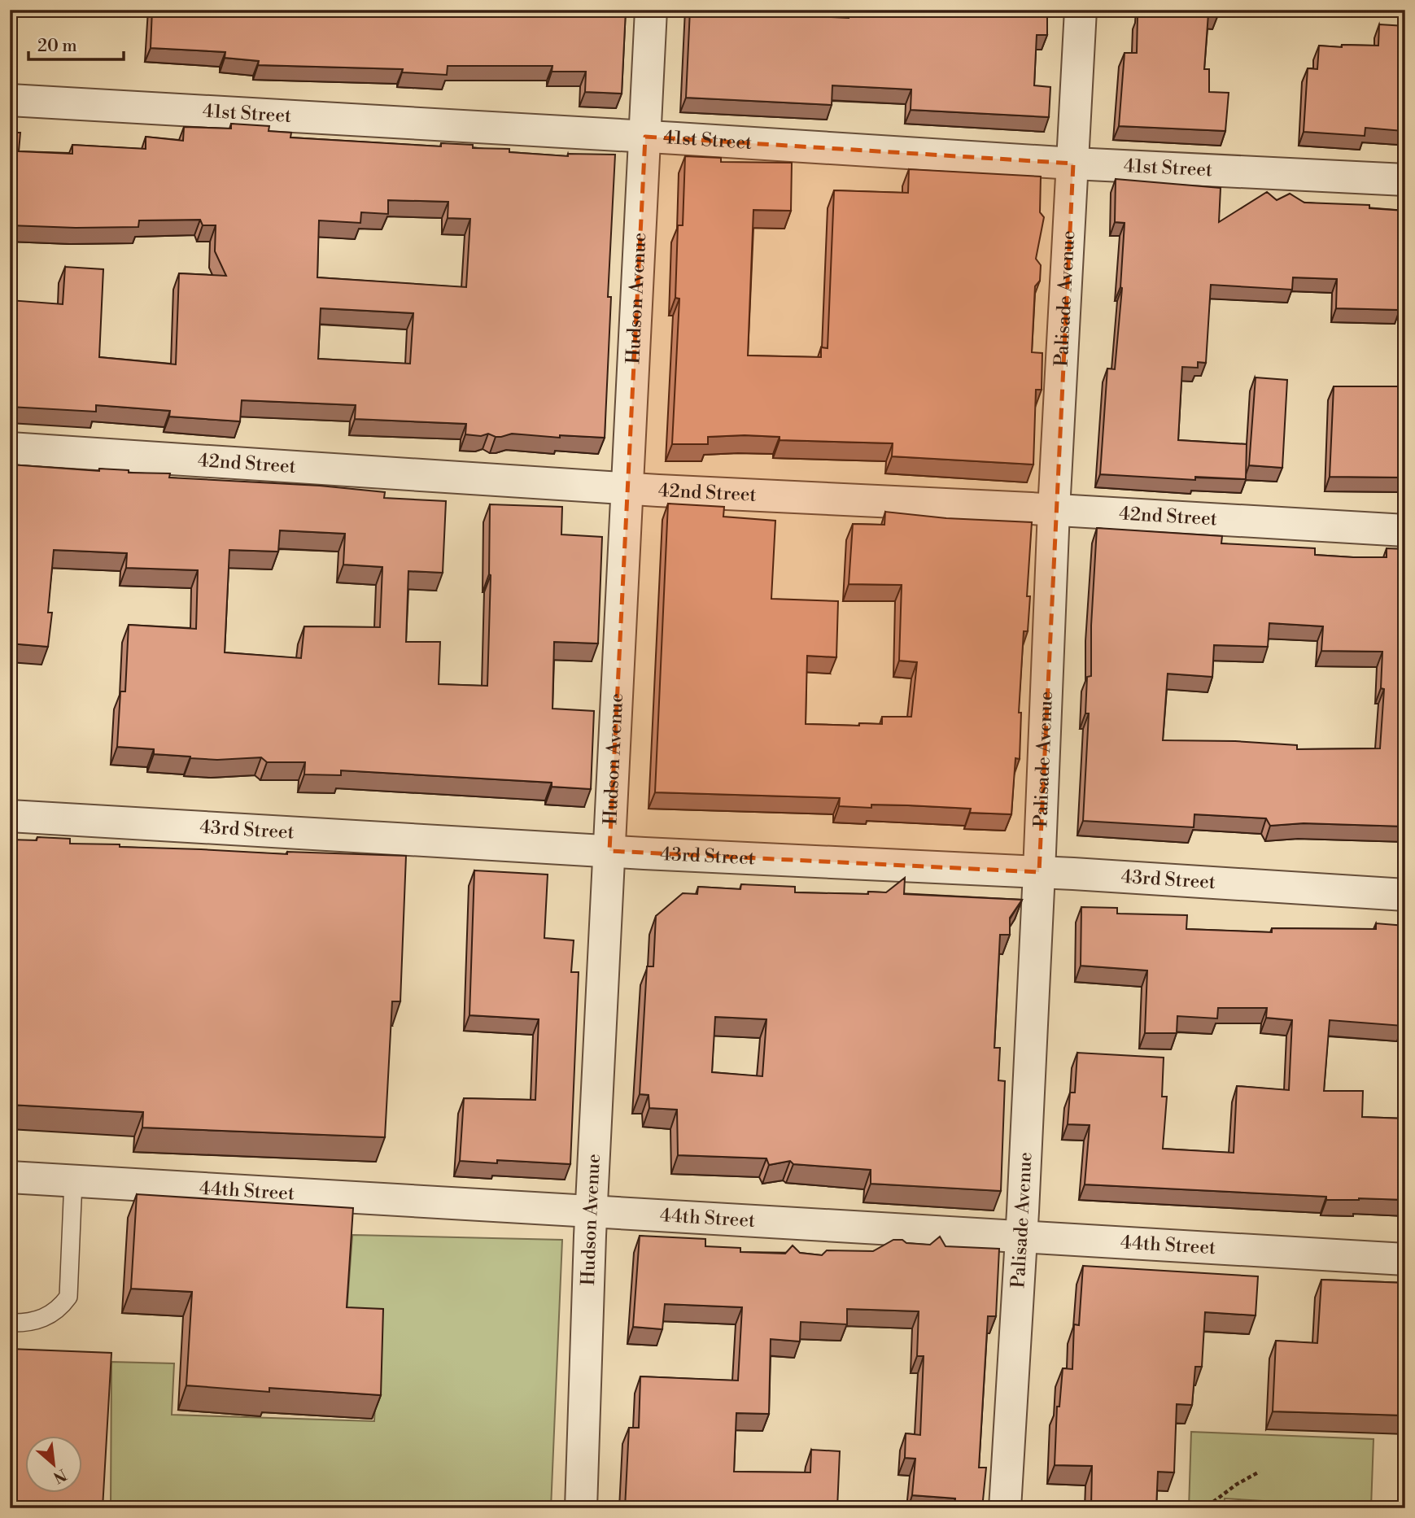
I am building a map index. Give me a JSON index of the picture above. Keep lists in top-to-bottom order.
{
  "streets": {
    "street": [
      "41st Street",
      "Hudson Avenue",
      "Palisade Avenue",
      "42nd Street",
      "43rd Street",
      "44th Street"
    ]
  },
  "crossings": [
    ["41st Street", "Hudson Avenue"],
    ["41st Street", "Palisade Avenue"],
    ["Hudson Avenue", "42nd Street"],
    ["Hudson Avenue", "43rd Street"],
    ["Hudson Avenue", "44th Street"],
    ["Palisade Avenue", "42nd Street"],
    ["Palisade Avenue", "43rd Street"],
    ["Palisade Avenue", "44th Street"]
  ],
  "scale_bar": "20 m",
  "north": "bottom right"
}
